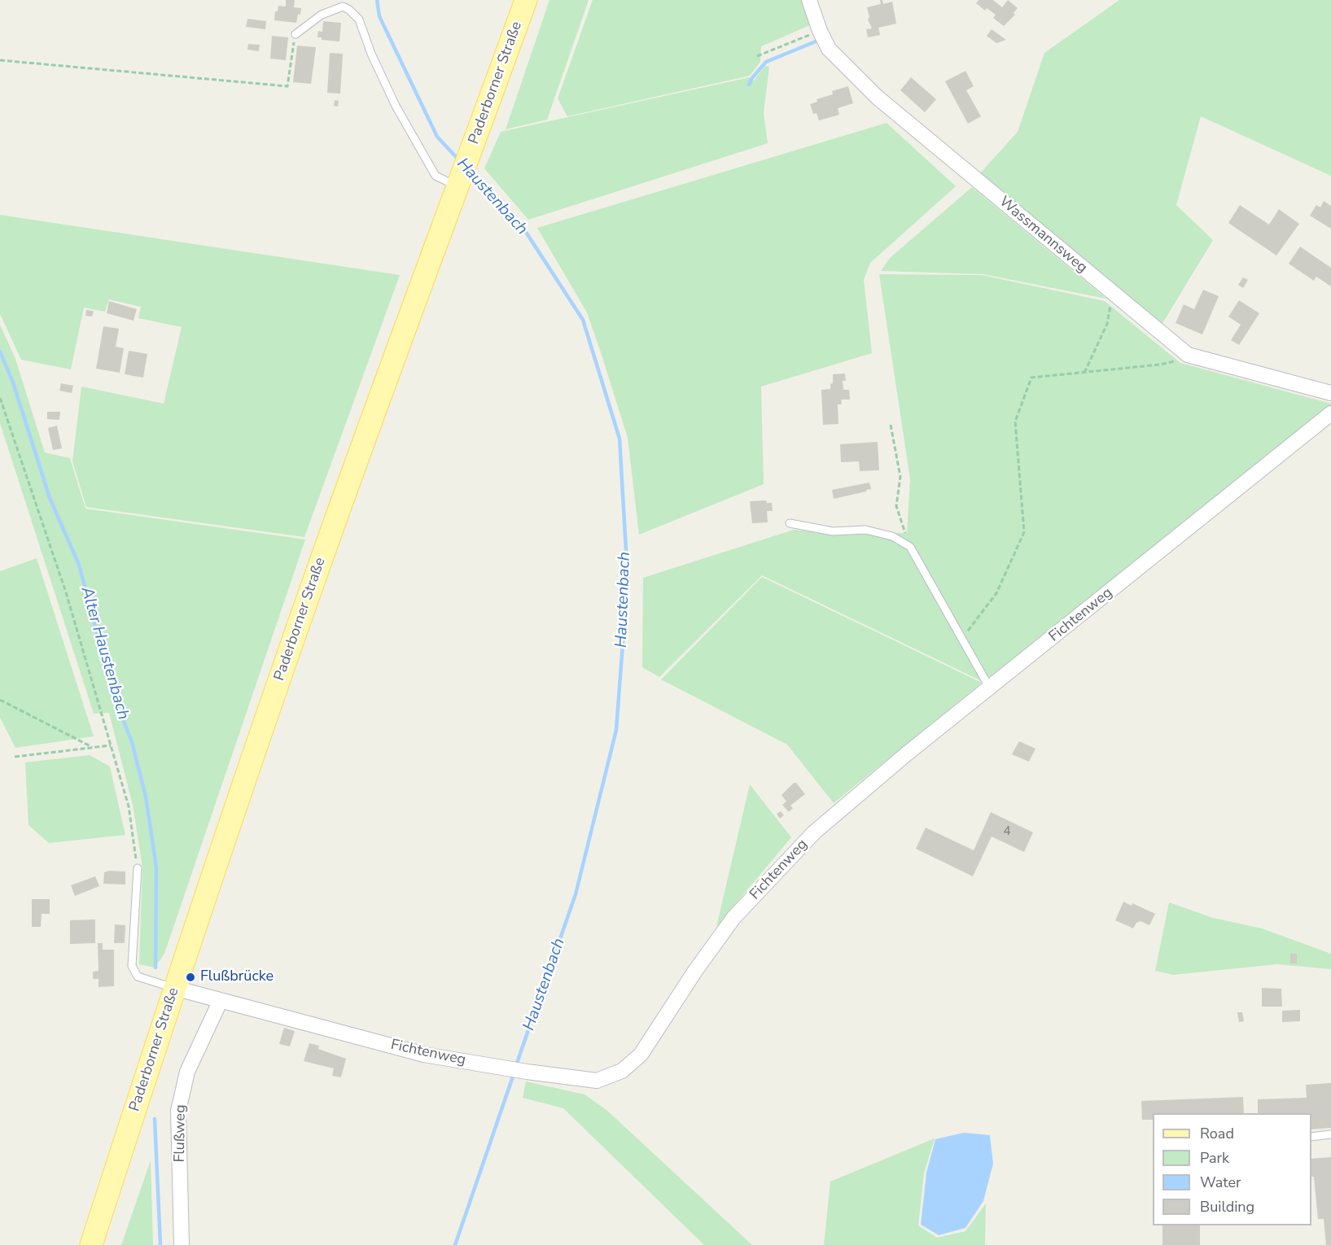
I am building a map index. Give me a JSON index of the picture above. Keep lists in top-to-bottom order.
{
  "streets": {
    "main road": ["Paderborner Straße"],
    "street": ["Wassmannsweg", "Fichtenweg", "Flußweg"]
  },
  "crossings": [
    ["Paderborner Straße", "Fichtenweg"],
    ["Fichtenweg", "Flußweg"]
  ],
  "water": ["Haustenbach", "Alter Haustenbach"],
  "places": ["Flußbrücke"],
  "house_numbers": ["4"],
  "legend": [
    "Road",
    "Park",
    "Water",
    "Building"
  ]
}
